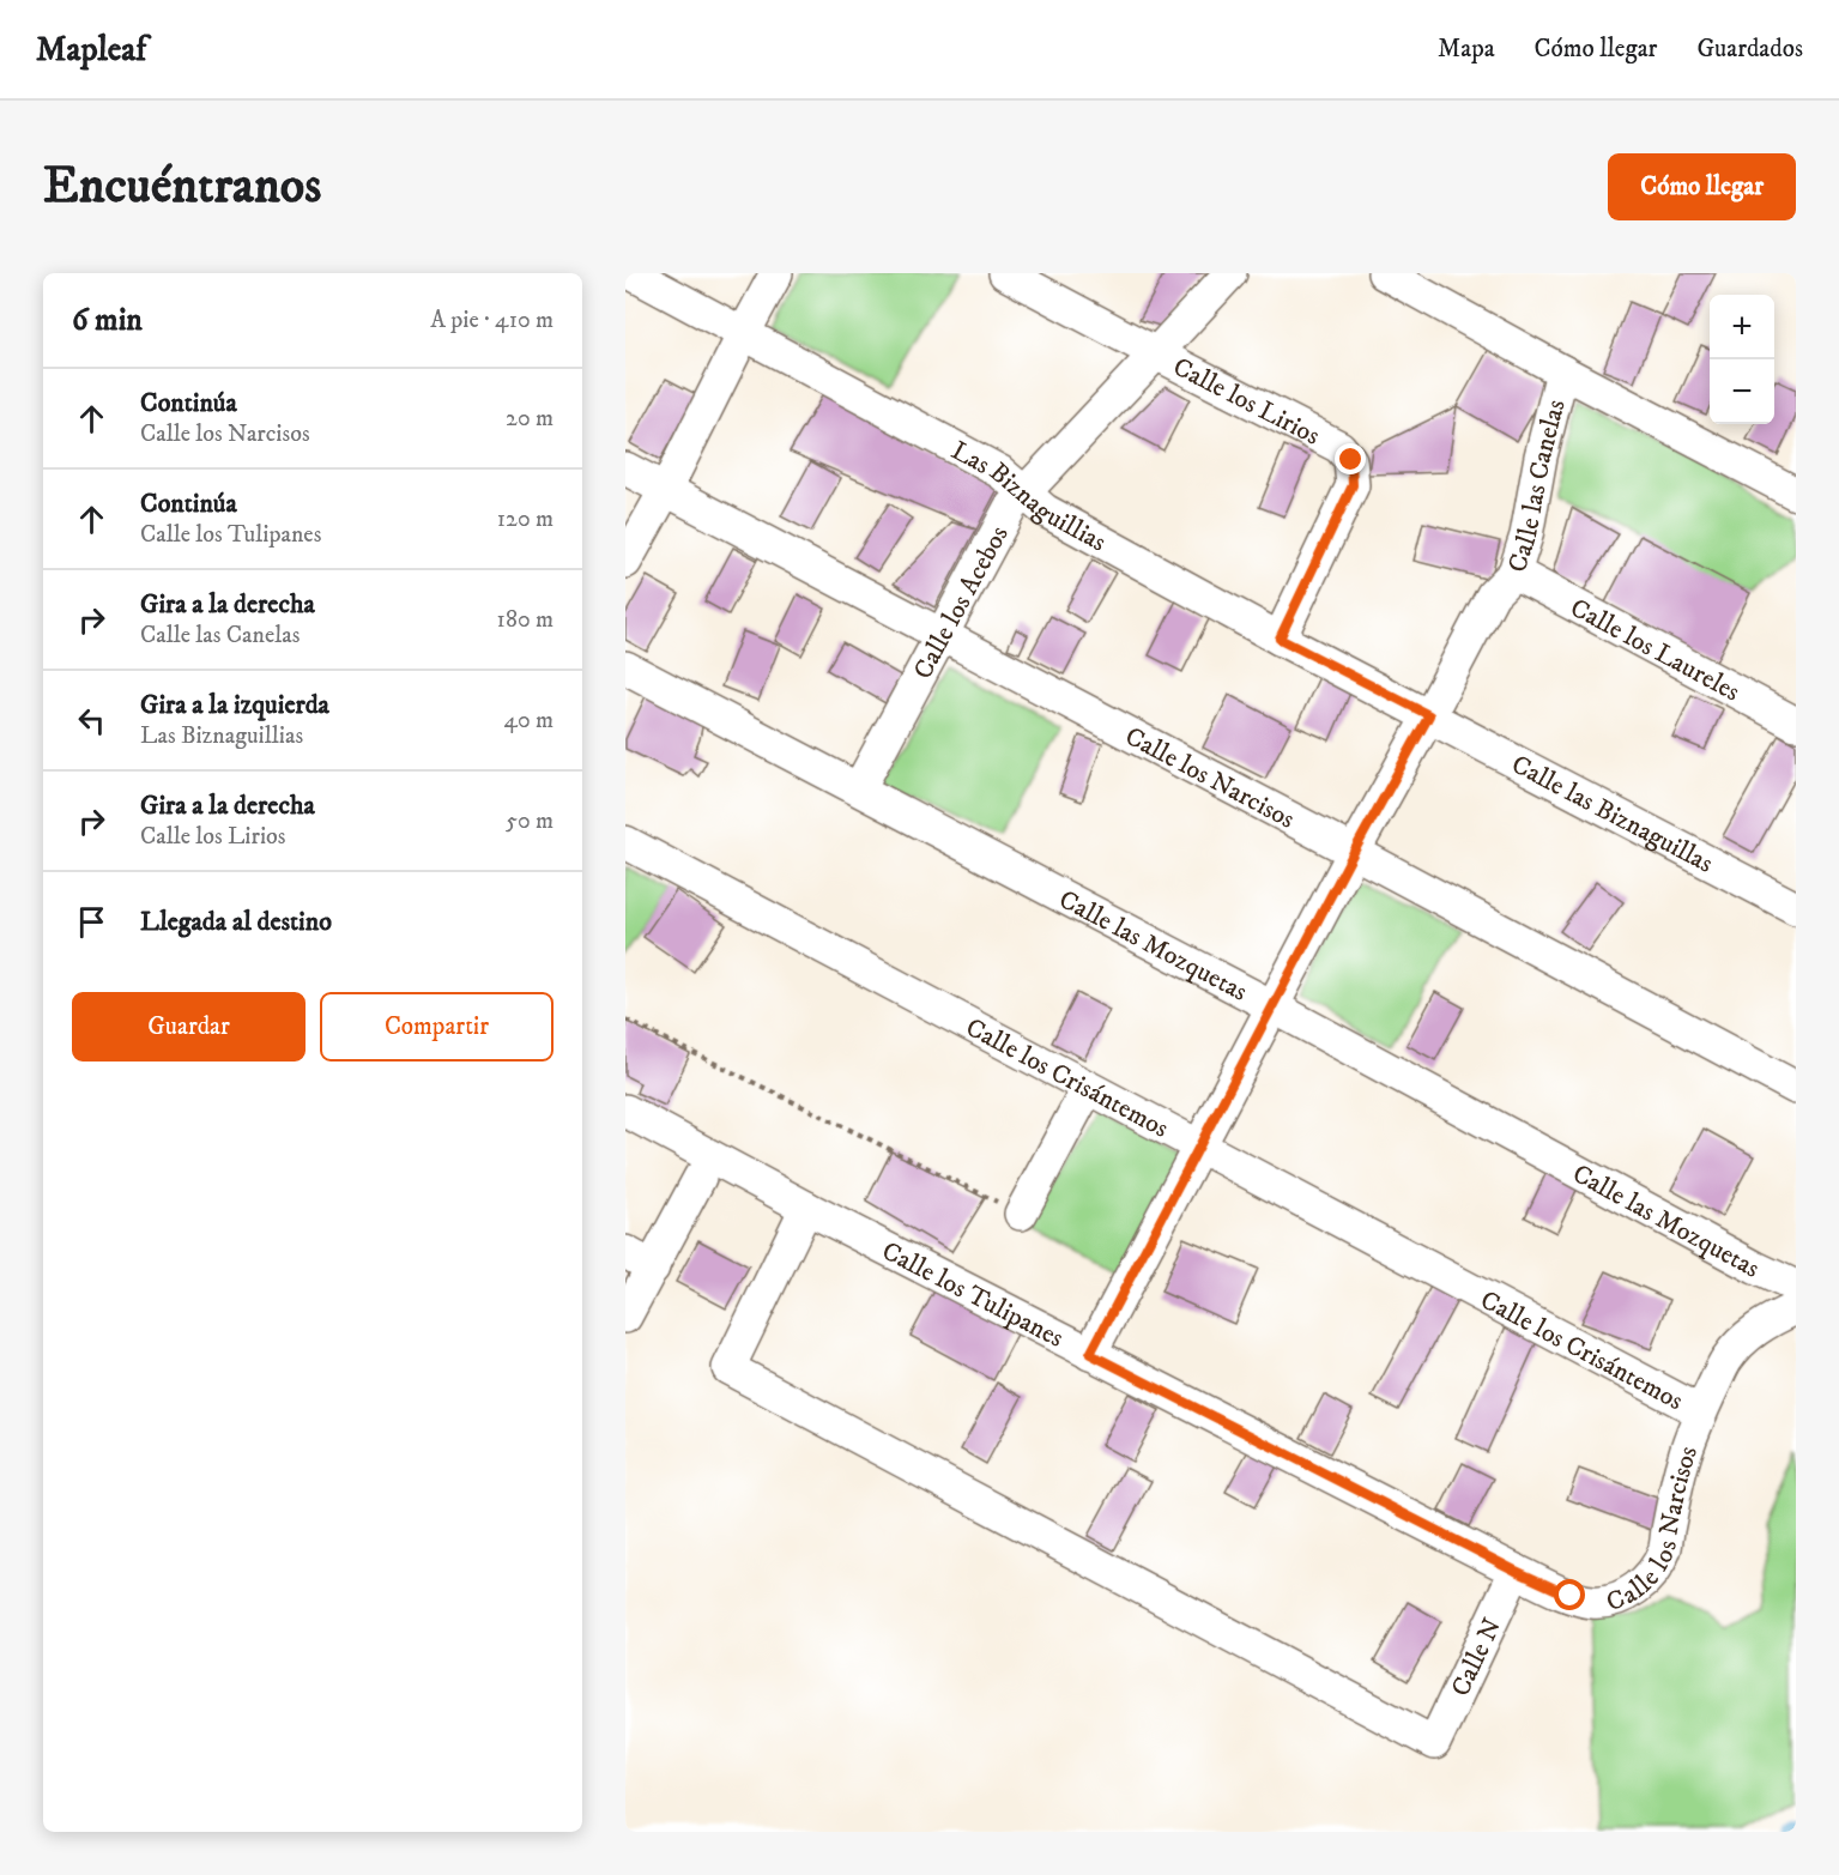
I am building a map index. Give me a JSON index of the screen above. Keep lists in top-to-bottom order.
{
  "streets": {
    "street": [
      "Calle los Lirios",
      "Calle las Canelas",
      "Las Biznaguillias",
      "Calle los Acebos",
      "Calle los Laureles",
      "Calle los Narcisos",
      "Calle las Biznaguillas",
      "Calle las Mozquetas",
      "Calle los Crisántemos",
      "Calle los Tulipanes",
      "Calle N"
    ]
  },
  "crossings": [
    ["Calle los Lirios", "Las Biznaguillias"],
    ["Calle los Lirios", "Calle los Acebos"],
    ["Calle las Canelas", "Las Biznaguillias"],
    ["Calle las Canelas", "Calle los Laureles"],
    ["Calle las Canelas", "Calle los Narcisos"],
    ["Calle las Canelas", "Calle las Biznaguillas"],
    ["Calle las Canelas", "Calle las Mozquetas"],
    ["Calle las Canelas", "Calle los Crisántemos"],
    ["Calle las Canelas", "Calle los Tulipanes"],
    ["Las Biznaguillias", "Calle los Acebos"],
    ["Las Biznaguillias", "Calle las Biznaguillas"],
    ["Calle los Acebos", "Calle los Narcisos"],
    ["Calle los Acebos", "Calle las Mozquetas"],
    ["Calle los Narcisos", "Calle los Crisántemos"],
    ["Calle los Narcisos", "Calle los Tulipanes"],
    ["Calle los Narcisos", "Calle N"],
    ["Calle los Tulipanes", "Calle N"]
  ],
  "page": {
    "header": "Mapleaf",
    "nav": ["Mapa", "Cómo llegar", "Guardados"],
    "buttons": [
      "Cómo llegar",
      ["Guardar", "Compartir"]
    ],
    "title": "Encuéntranos",
    "heading": ["6 min", "A pie · 410 m"],
    "map_buttons": ["+", "−"],
    "list": [
      ["Continúa", "Calle los Narcisos", "20 m"],
      ["Continúa", "Calle los Tulipanes", "120 m"],
      ["Gira a la derecha", "Calle las Canelas", "180 m"],
      ["Gira a la izquierda", "Las Biznaguillias", "40 m"],
      ["Gira a la derecha", "Calle los Lirios", "50 m"],
      "Llegada al destino"
    ]
  }
}
